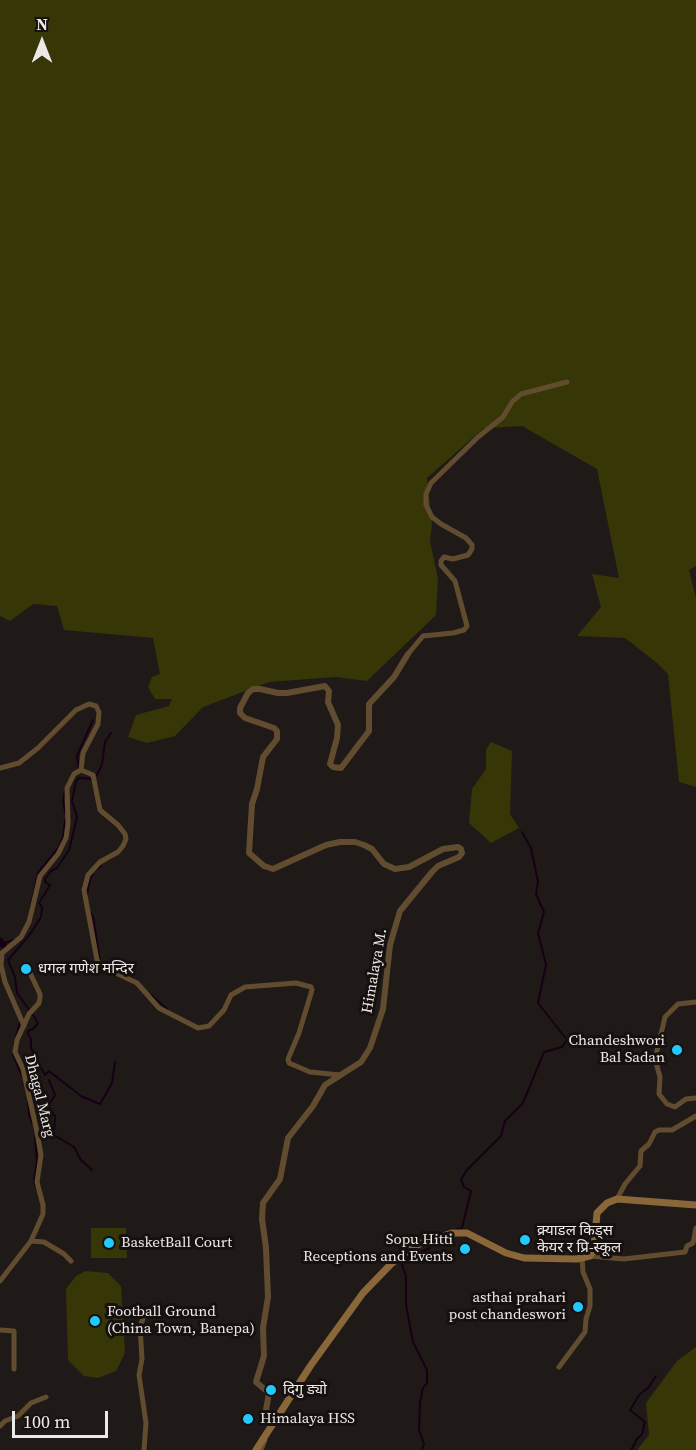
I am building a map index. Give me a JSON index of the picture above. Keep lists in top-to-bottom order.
{
  "streets": {
    "street": ["Himalaya M.", "Dhagal Marg"]
  },
  "places": [
    "धगल गणेश मन्दिर",
    "Chandeshwori Bal Sadan",
    "क्र्याडल किड्स केयर र प्रि-स्कूल",
    "BasketBall Court",
    "Sopu Hitti Receptions and Events",
    "asthai prahari post chandeswori",
    "Football Ground (China Town, Banepa)",
    "दिगु ड्यो",
    "Himalaya HSS"
  ],
  "scale_bar": "100 m",
  "north": "top"
}
